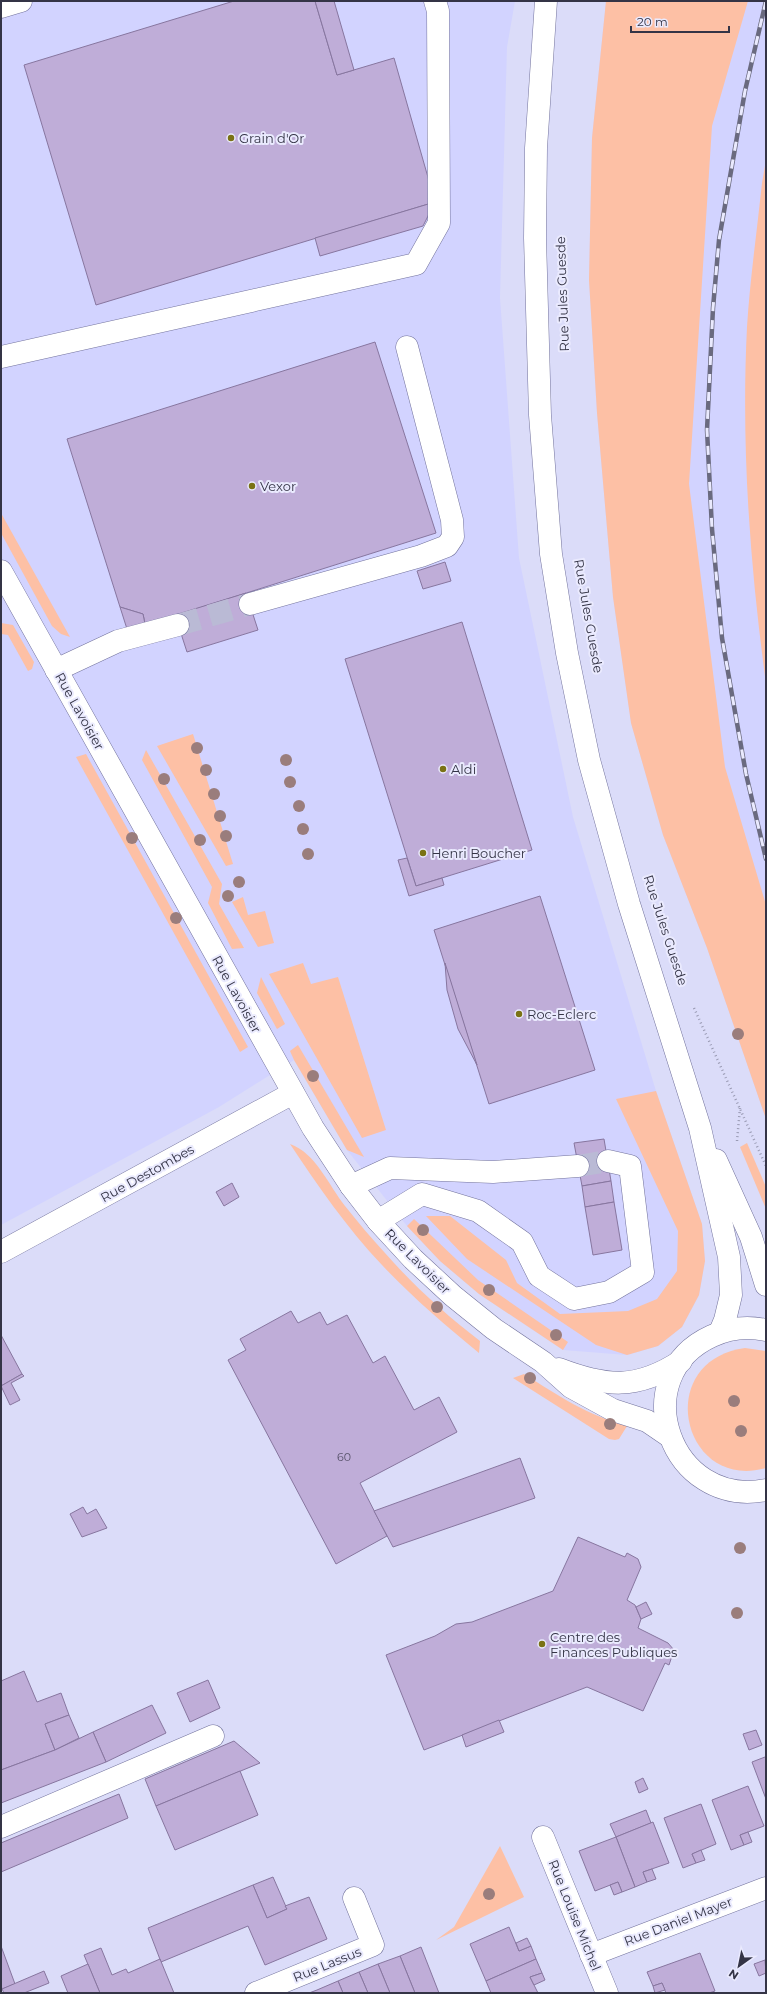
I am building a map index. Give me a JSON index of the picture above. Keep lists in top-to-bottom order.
{
  "streets": {
    "street": [
      "Rue Jules Guesde",
      "Rue Lavoisier",
      "Rue Destombes",
      "Rue Louise Michel",
      "Rue Daniel Mayer",
      "Rue Lassus"
    ]
  },
  "crossings": [
    ["Rue Lavoisier", "Rue Destombes"],
    ["Rue Louise Michel", "Rue Daniel Mayer"]
  ],
  "places": [
    "Grain d'Or",
    "Vexor",
    "Aldi",
    "Henri Boucher",
    "Roc-Eclerc",
    "Centre des Finances Publiques"
  ],
  "house_numbers": ["60"],
  "scale_bar": "20 m",
  "north": "bottom left"
}
